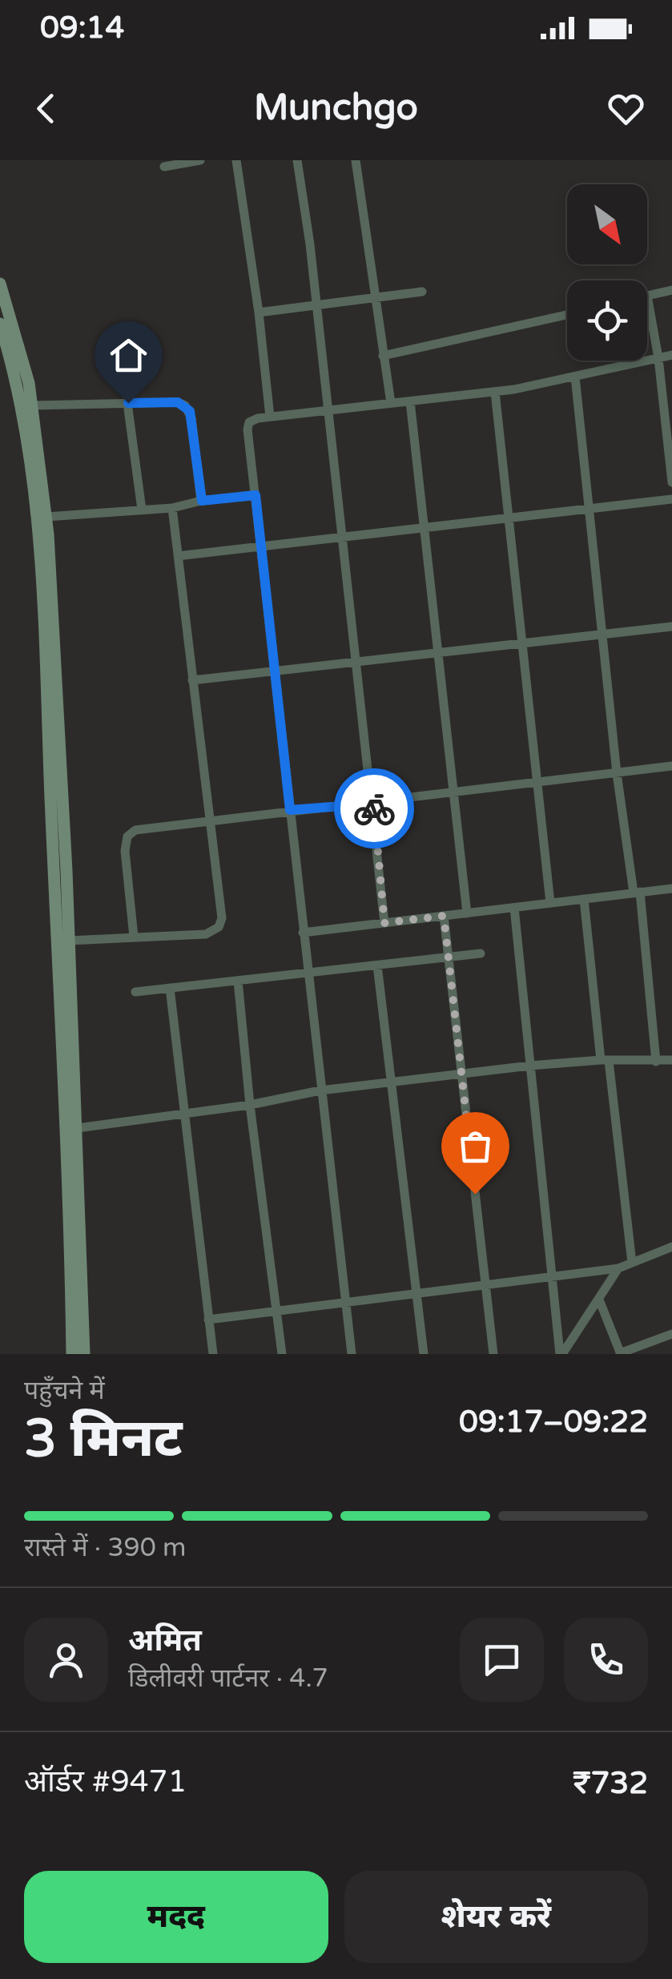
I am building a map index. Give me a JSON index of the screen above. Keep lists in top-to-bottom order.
{
  "north": "bottom right",
  "page": {
    "status": "09:14",
    "header": "Munchgo",
    "heading": ["3 मिनट", "पहुँचने में", "09:17–09:22"],
    "panel": [
      "अमित",
      "डिलीवरी पार्टनर · 4.7",
      "ऑर्डर #9471",
      "₹732"
    ],
    "bar": "रास्ते में · 390 m",
    "buttons": ["मदद", "शेयर करें"]
  }
}
